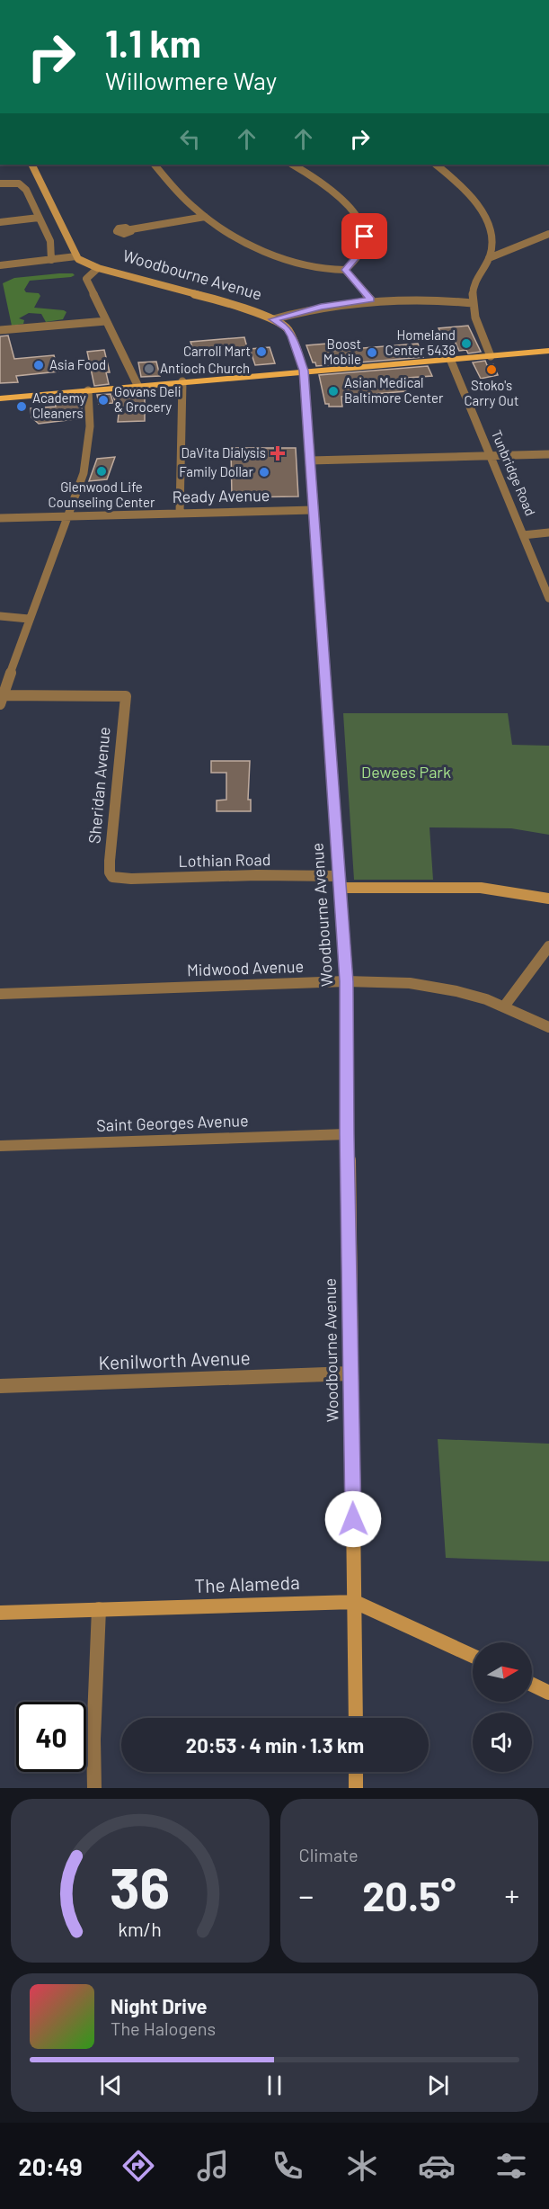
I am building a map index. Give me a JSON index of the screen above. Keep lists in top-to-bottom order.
{
  "streets": {
    "street": [
      "Woodbourne Avenue",
      "Tunbridge Road",
      "Ready Avenue",
      "Sheridan Avenue",
      "Lothian Road",
      "Midwood Avenue",
      "Saint Georges Avenue",
      "Kenilworth Avenue",
      "The Alameda"
    ]
  },
  "crossings": [
    ["Woodbourne Avenue", "Ready Avenue"],
    ["Woodbourne Avenue", "Lothian Road"],
    ["Woodbourne Avenue", "Midwood Avenue"],
    ["Woodbourne Avenue", "Saint Georges Avenue"],
    ["Woodbourne Avenue", "Kenilworth Avenue"],
    ["Woodbourne Avenue", "The Alameda"],
    ["Sheridan Avenue", "Lothian Road"]
  ],
  "parks": ["Dewees Park"],
  "places": {
    "other": [
      "Homeland Center 5438",
      "Carroll Mart",
      "Boost Mobile",
      "Asia Food",
      "Antioch Church",
      "Stoko's Carry Out",
      "Asian Medical Baltimore Center",
      "Govans Deli & Grocery",
      "Academy Cleaners",
      "Glenwood Life Counseling Center",
      "Family Dollar"
    ],
    "health": ["DaVita Dialysis"]
  },
  "north": "right",
  "page": {
    "turn": ["1.1 km", "Willowmere Way"],
    "limit": "40",
    "trip": "20:53 · 4 min · 1.3 km",
    "tile": "Climate",
    "heat": ["−", "20.5°", "+"],
    "song": ["Night Drive", "The Halogens"],
    "tabs": "20:49",
    "gauge": ["36", "km/h"]
  }
}
